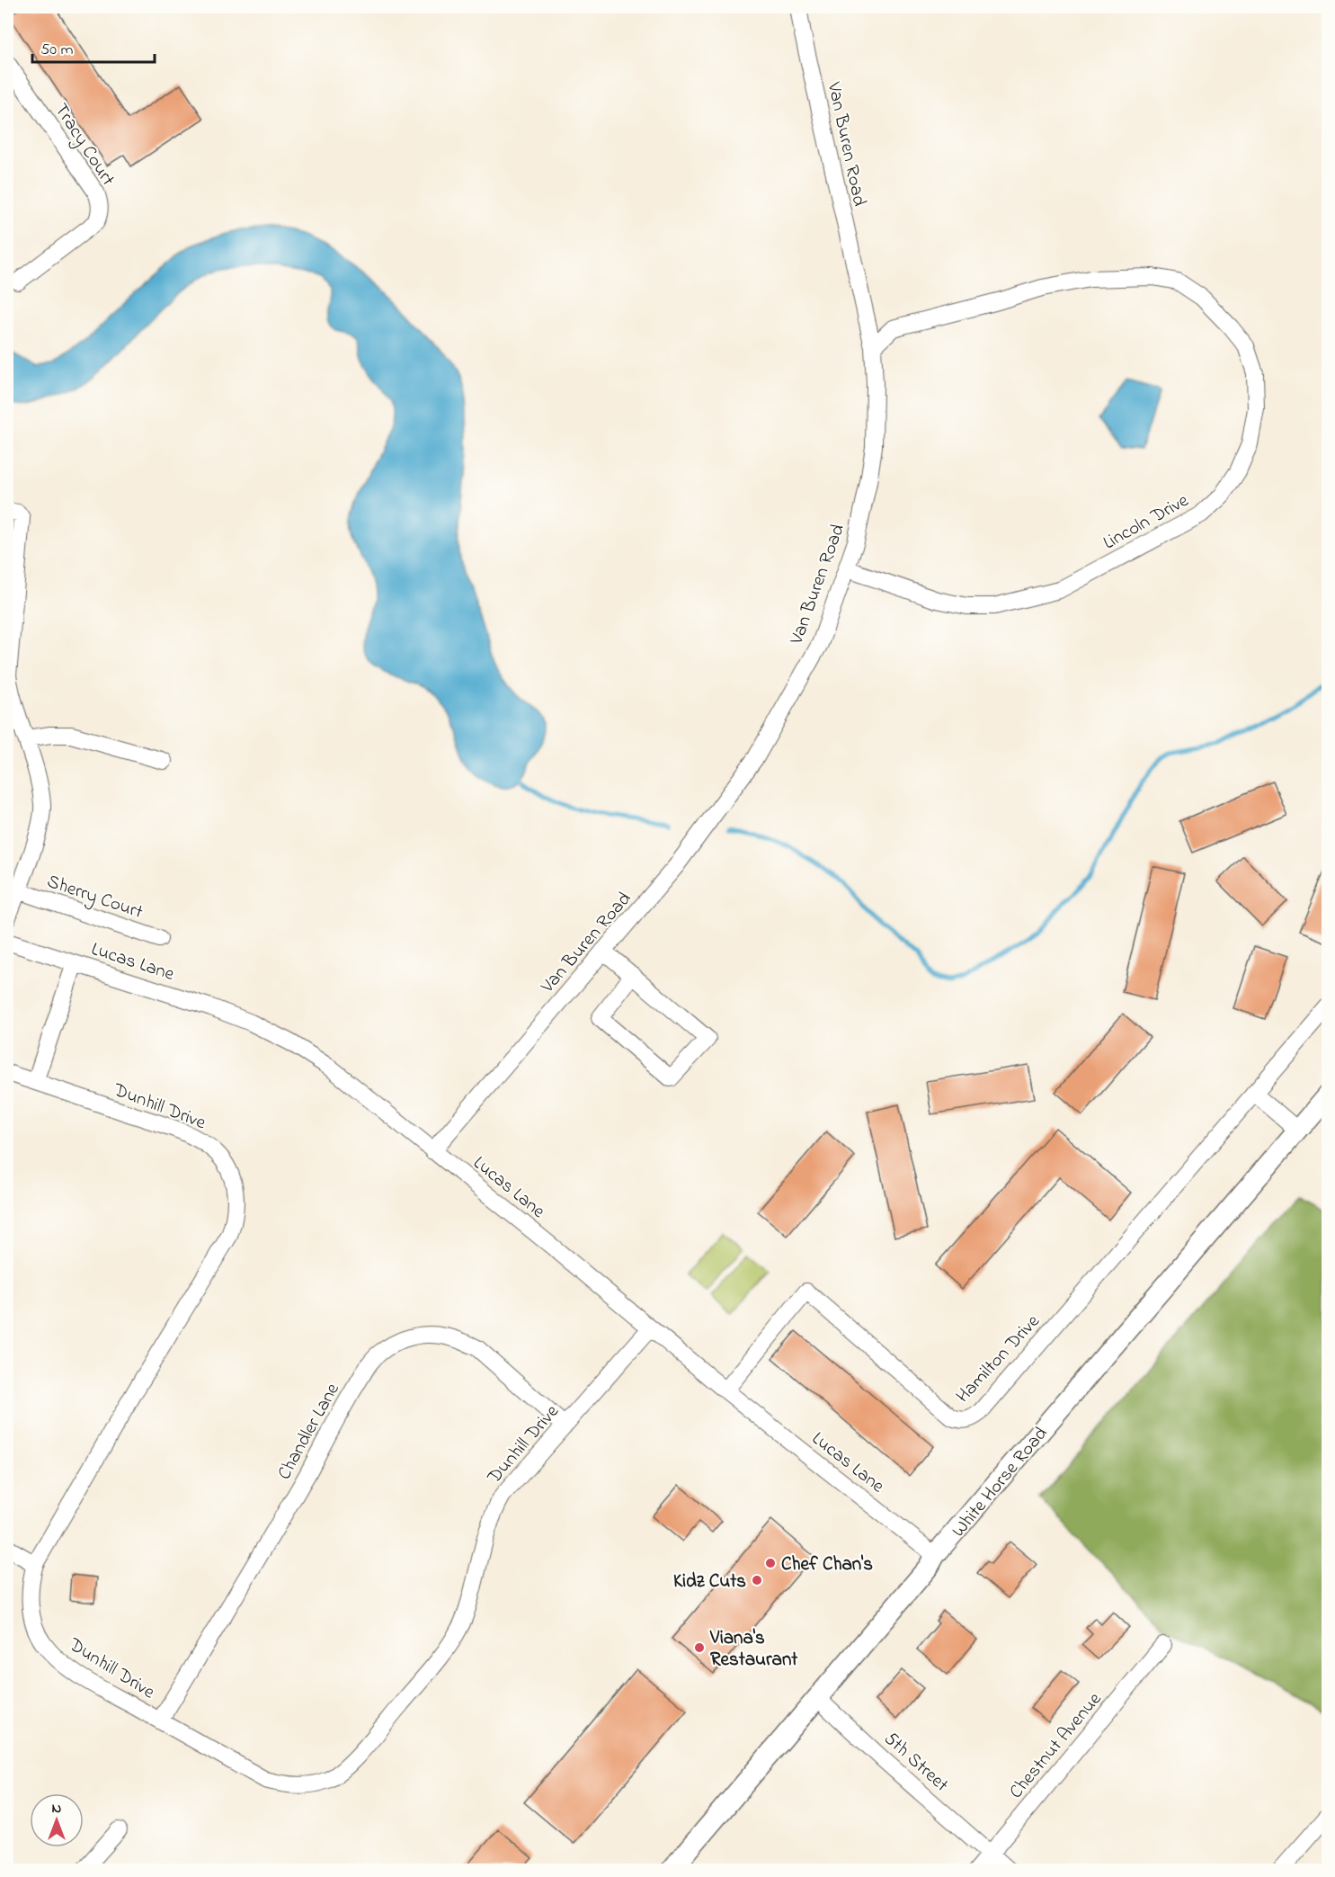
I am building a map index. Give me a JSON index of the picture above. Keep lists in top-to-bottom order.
{
  "streets": {
    "main road": ["White Horse Road"],
    "street": [
      "Tracy Court",
      "Van Buren Road",
      "Lincoln Drive",
      "Sherry Court",
      "Lucas Lane",
      "Dunhill Drive",
      "Hamilton Drive",
      "Chandler Lane",
      "Chestnut Avenue",
      "5th Street"
    ]
  },
  "crossings": [
    ["Van Buren Road", "Lincoln Drive"],
    ["Van Buren Road", "Lucas Lane"],
    ["Lucas Lane", "Dunhill Drive"],
    ["Lucas Lane", "Hamilton Drive"],
    ["Lucas Lane", "White Horse Road"],
    ["Dunhill Drive", "Chandler Lane"],
    ["White Horse Road", "5th Street"],
    ["Chestnut Avenue", "5th Street"]
  ],
  "places": ["Chef Chan's", "Kidz Cuts", "Viana's Restaurant"],
  "scale_bar": "50 m",
  "north": "top"
}
